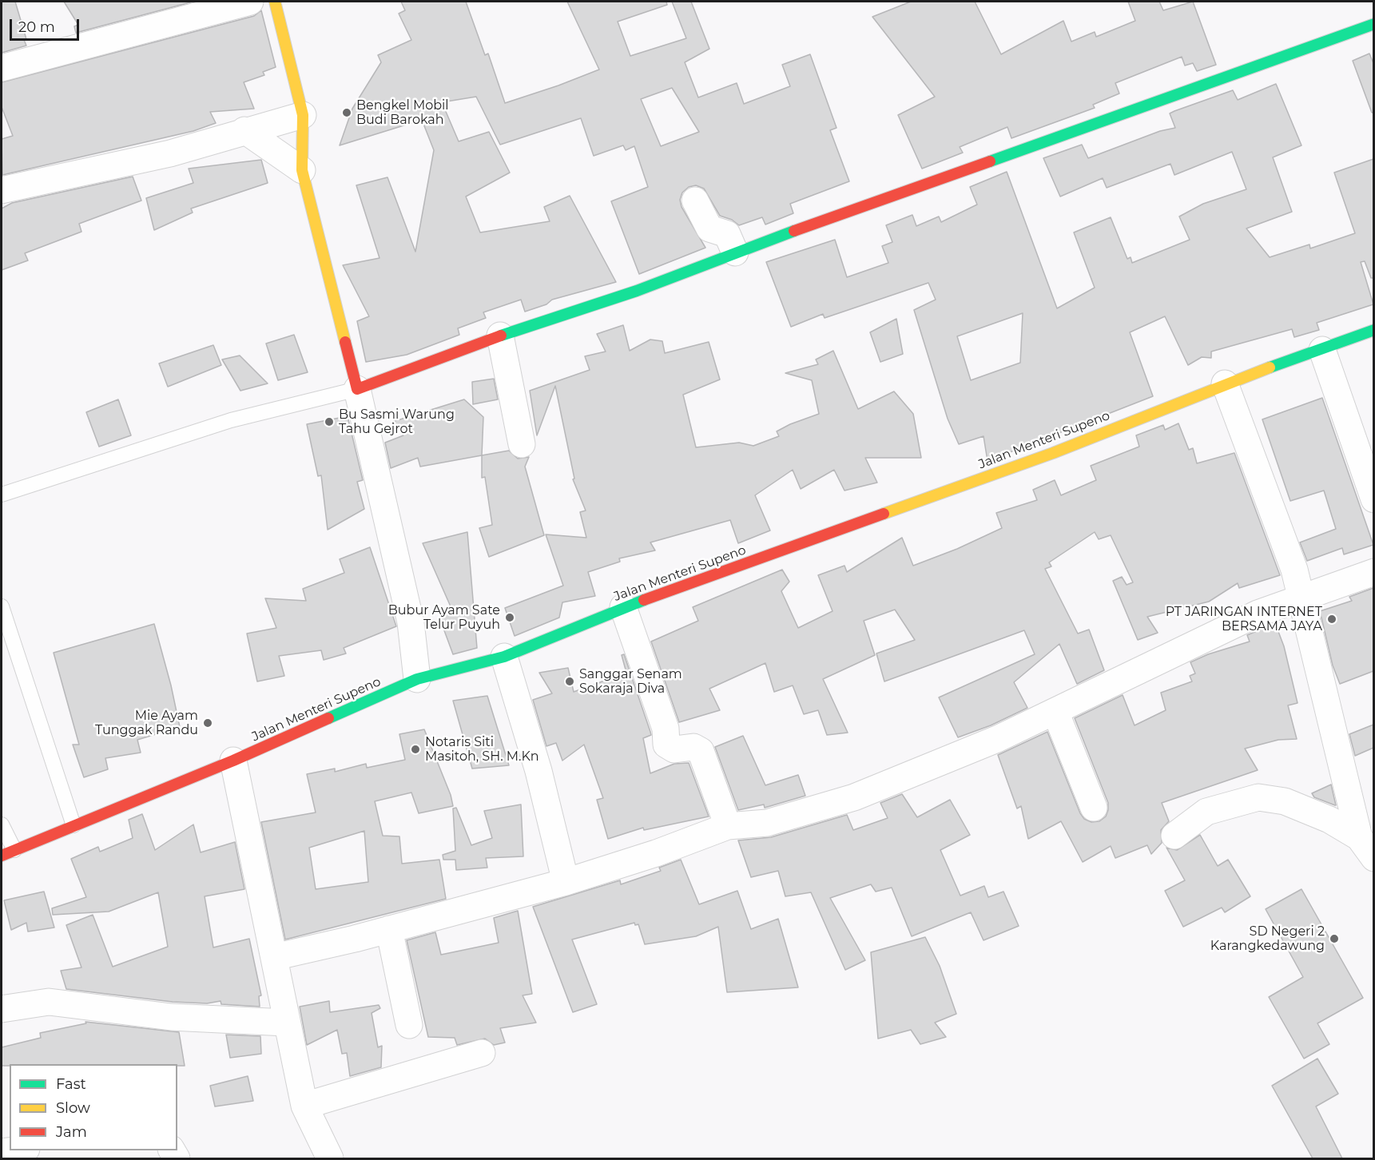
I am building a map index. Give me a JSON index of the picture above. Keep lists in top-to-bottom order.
{
  "streets": {
    "street": ["Jalan Menteri Supeno"]
  },
  "places": [
    "Bengkel Mobil Budi Barokah",
    "Bu Sasmi Warung Tahu Gejrot",
    "Bubur Ayam Sate Telur Puyuh",
    "PT JARINGAN INTERNET BERSAMA JAYA",
    "Sanggar Senam Sokaraja Diva",
    "Mie Ayam Tunggak Randu",
    "Notaris Siti Masitoh, SH. M.Kn",
    "SD Negeri 2 Karangkedawung"
  ],
  "legend": ["Fast", "Slow", "Jam"],
  "scale_bar": "20 m"
}
